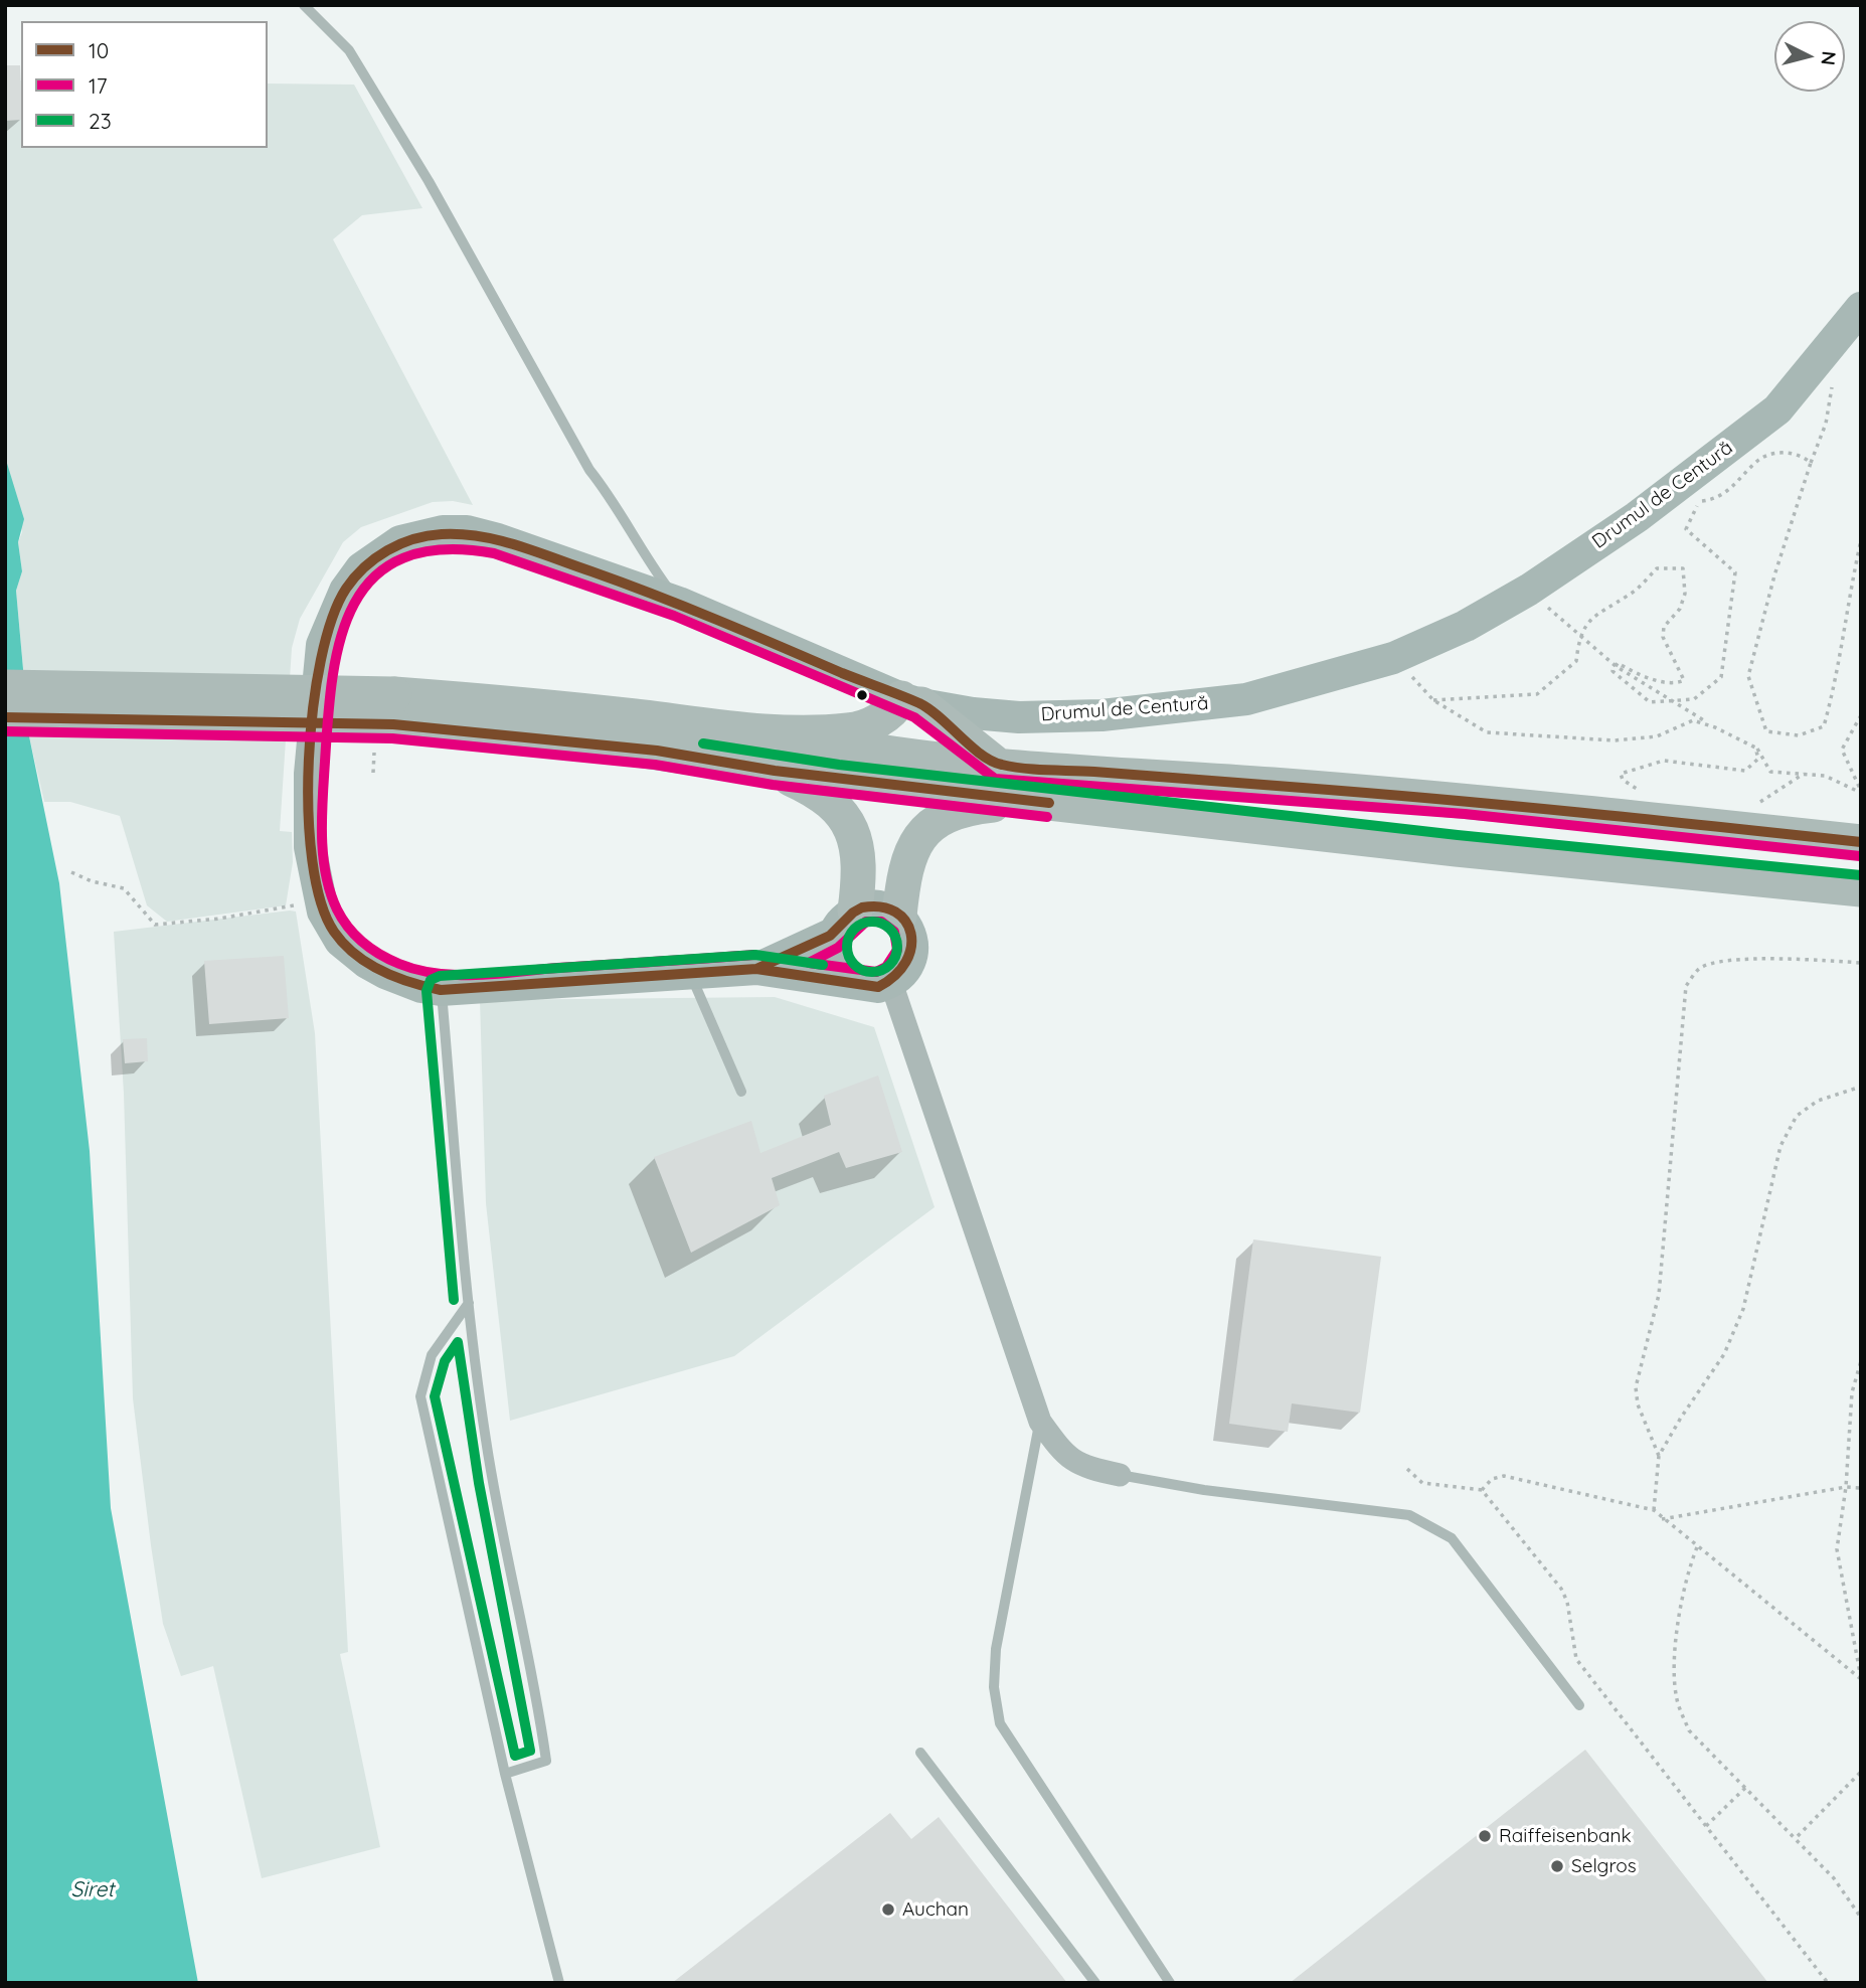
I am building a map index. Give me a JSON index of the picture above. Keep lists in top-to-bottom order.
{
  "streets": {
    "street": ["Drumul de Centură"]
  },
  "water": ["Siret"],
  "places": ["Raiffeisenbank", "Selgros", "Auchan"],
  "lines": ["transit line 10", "transit line 17", "transit line 23"],
  "legend": ["10", "17", "23"],
  "north": "right"
}
